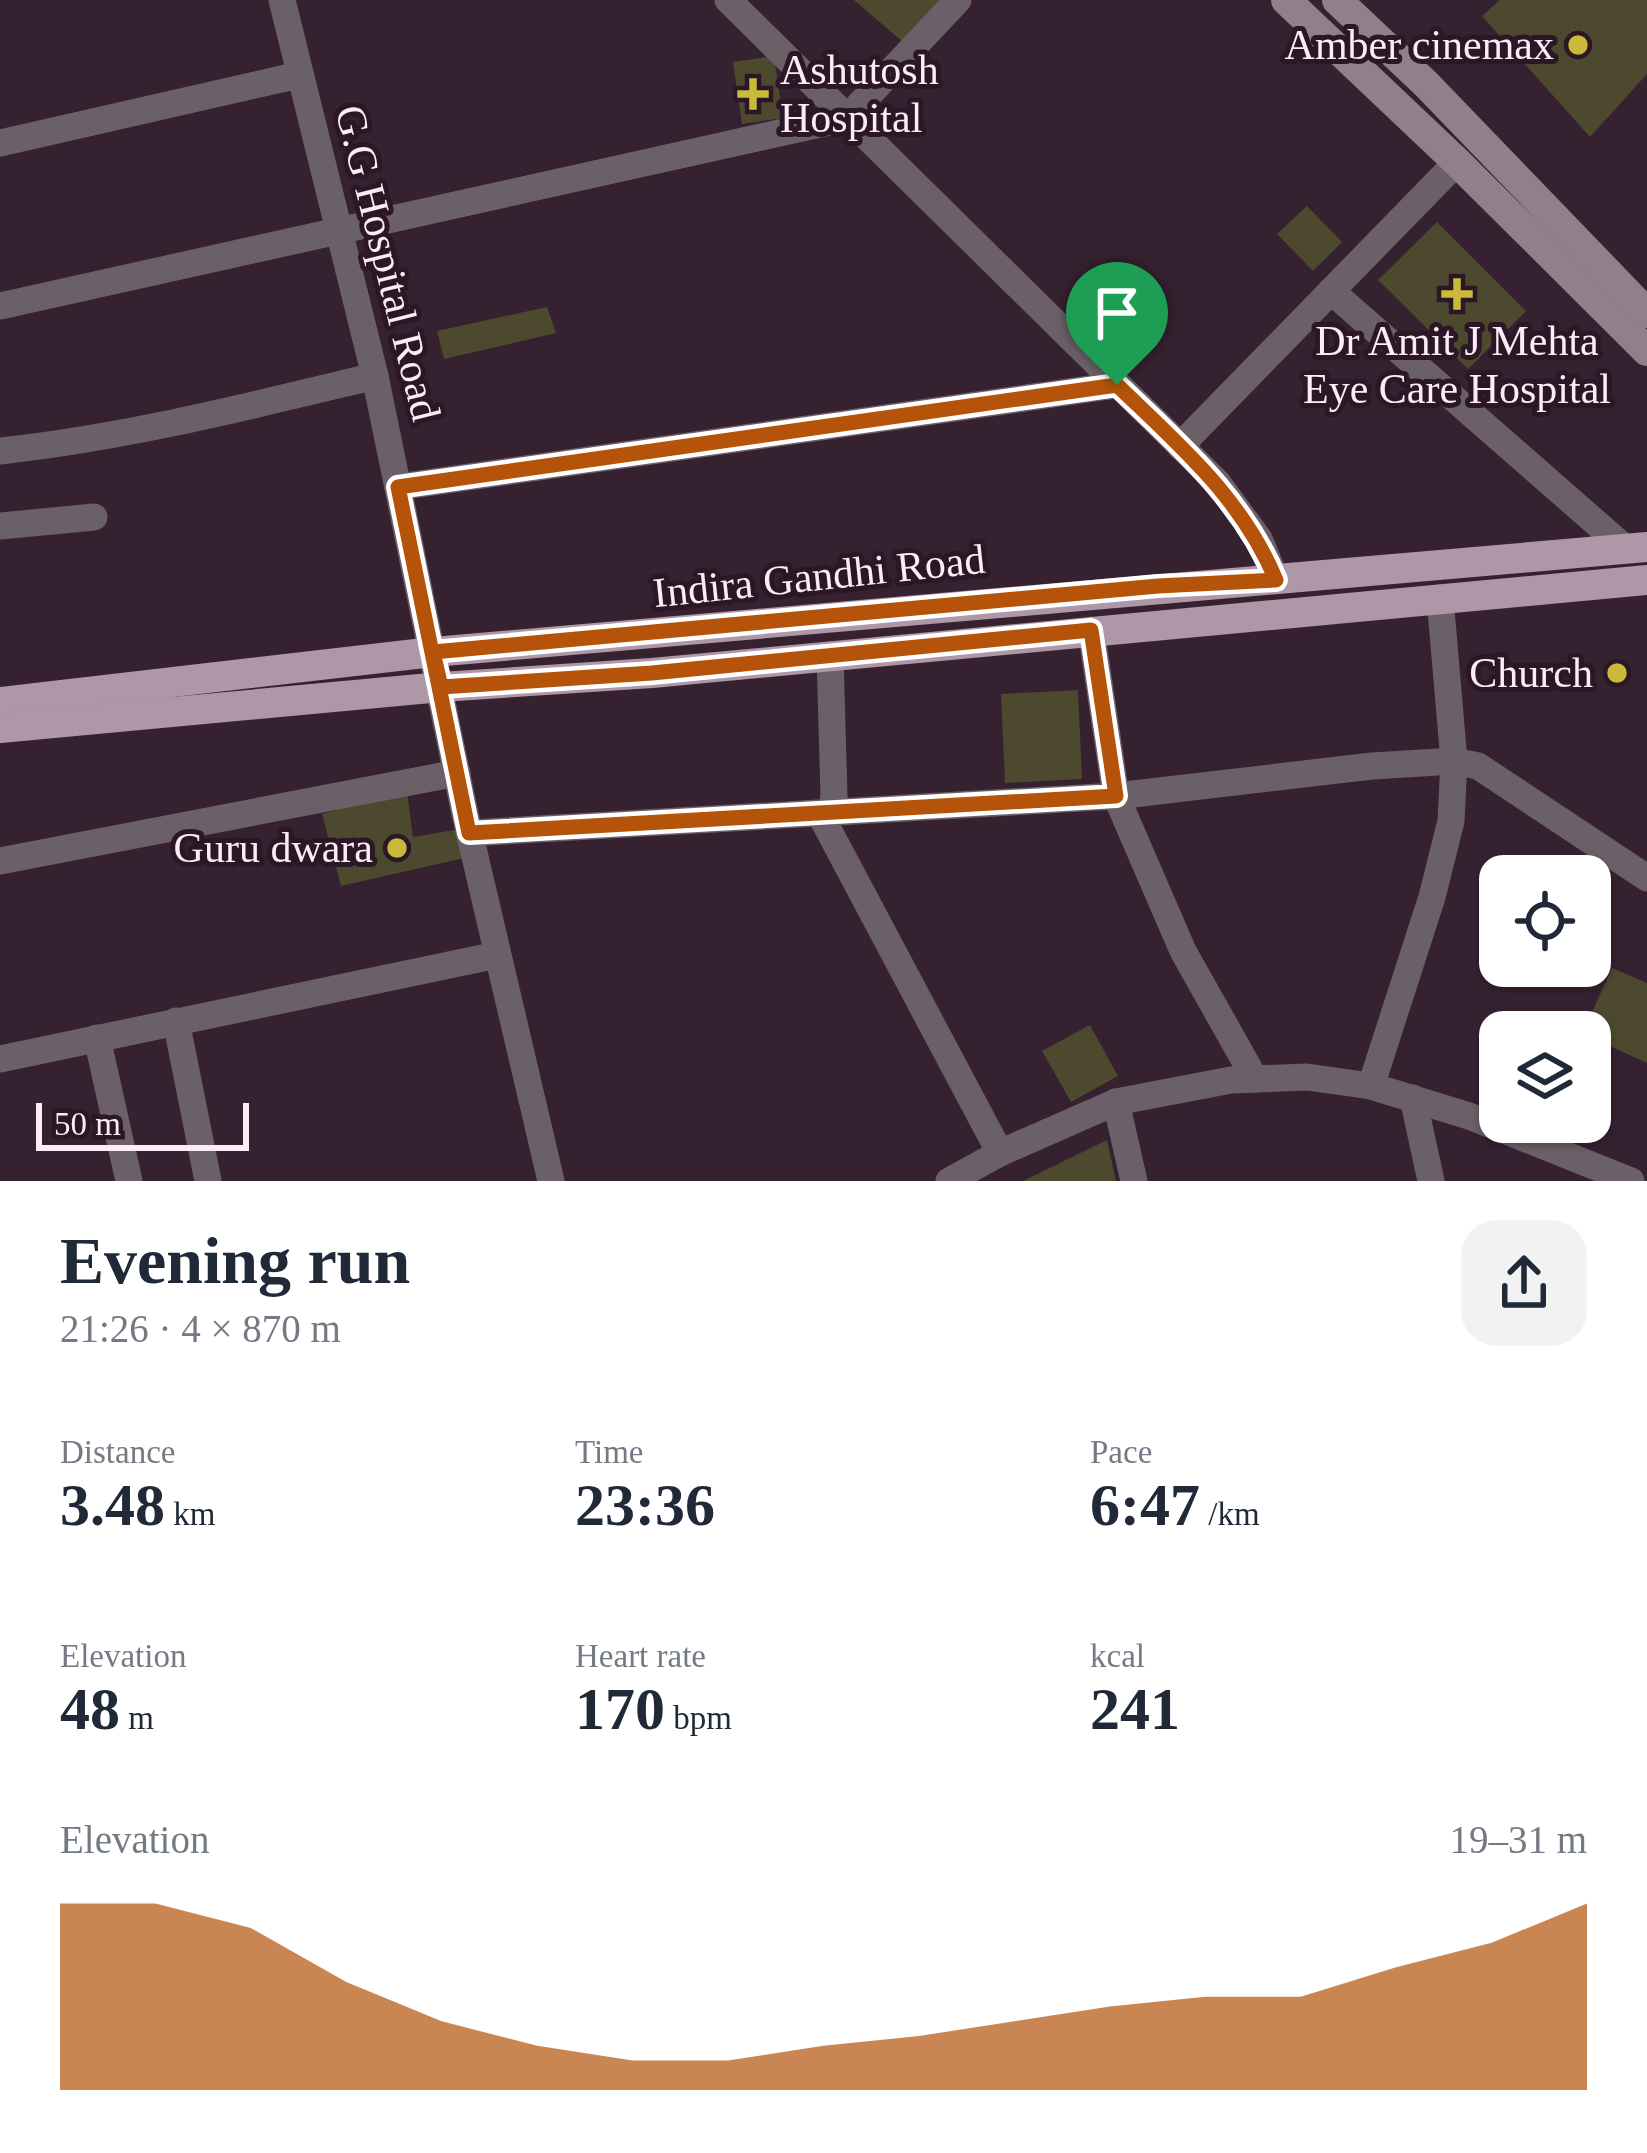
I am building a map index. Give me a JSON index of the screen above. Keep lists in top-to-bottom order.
{
  "streets": {
    "main road": ["Indira Gandhi Road"],
    "street": ["G.G Hospital Road"]
  },
  "crossings": [
    ["G.G Hospital Road", "Indira Gandhi Road"]
  ],
  "places": {
    "other": ["Amber cinemax", "Church", "Guru dwara"],
    "health": ["Ashutosh Hospital", "Dr Amit J Mehta Eye Care Hospital"]
  },
  "scale_bar": "50 m",
  "page": {
    "scale": "50 m",
    "heading": ["Evening run", "21:26 · 4 × 870 m"],
    "stats": [
      ["Distance", "3.48 km"],
      ["Time", "23:36"],
      ["Pace", "6:47 /km"],
      ["Elevation", "48 m"],
      ["Heart rate", "170 bpm"],
      ["kcal", "241"]
    ],
    "chart": ["Elevation", "19–31 m"]
  }
}
